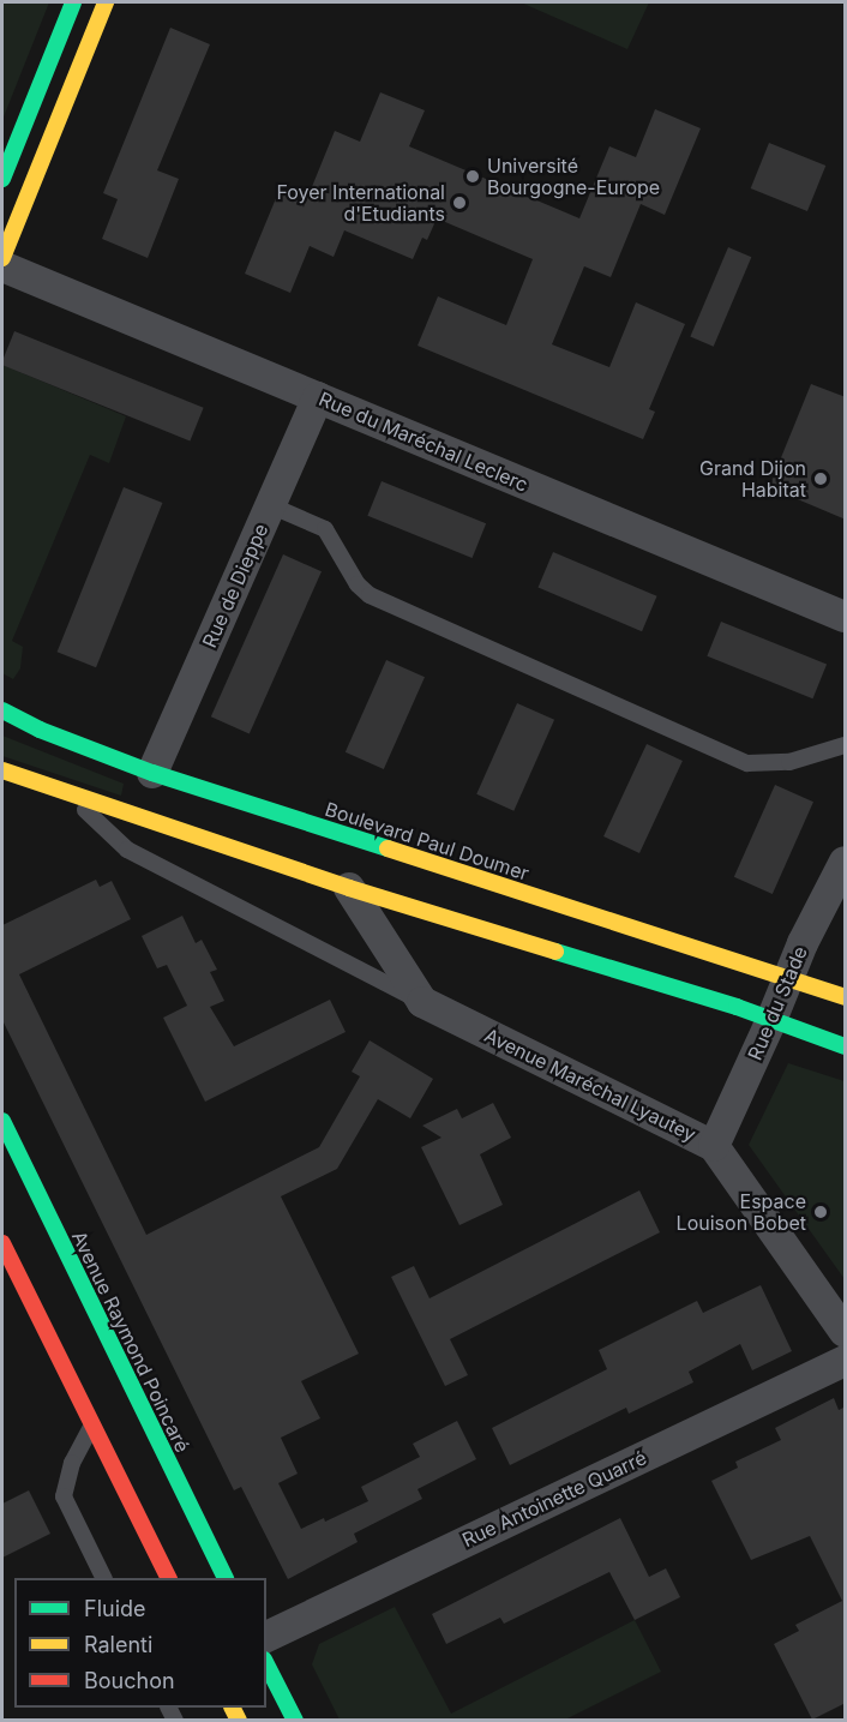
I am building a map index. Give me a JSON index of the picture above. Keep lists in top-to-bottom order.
{
  "streets": {
    "main road": ["Boulevard Paul Doumer", "Avenue Raymond Poincaré"],
    "street": [
      "Rue du Maréchal Leclerc",
      "Rue de Dieppe",
      "Rue du Stade",
      "Avenue Maréchal Lyautey",
      "Rue Antoinette Quarré"
    ]
  },
  "crossings": [
    ["Rue du Maréchal Leclerc", "Rue de Dieppe"],
    ["Rue de Dieppe", "Boulevard Paul Doumer"],
    ["Boulevard Paul Doumer", "Rue du Stade"],
    ["Rue du Stade", "Avenue Maréchal Lyautey"]
  ],
  "places": [
    "Université Bourgogne-Europe",
    "Foyer International d'Etudiants",
    "Grand Dijon Habitat",
    "Espace Louison Bobet"
  ],
  "legend": ["Fluide", "Ralenti", "Bouchon"]
}
